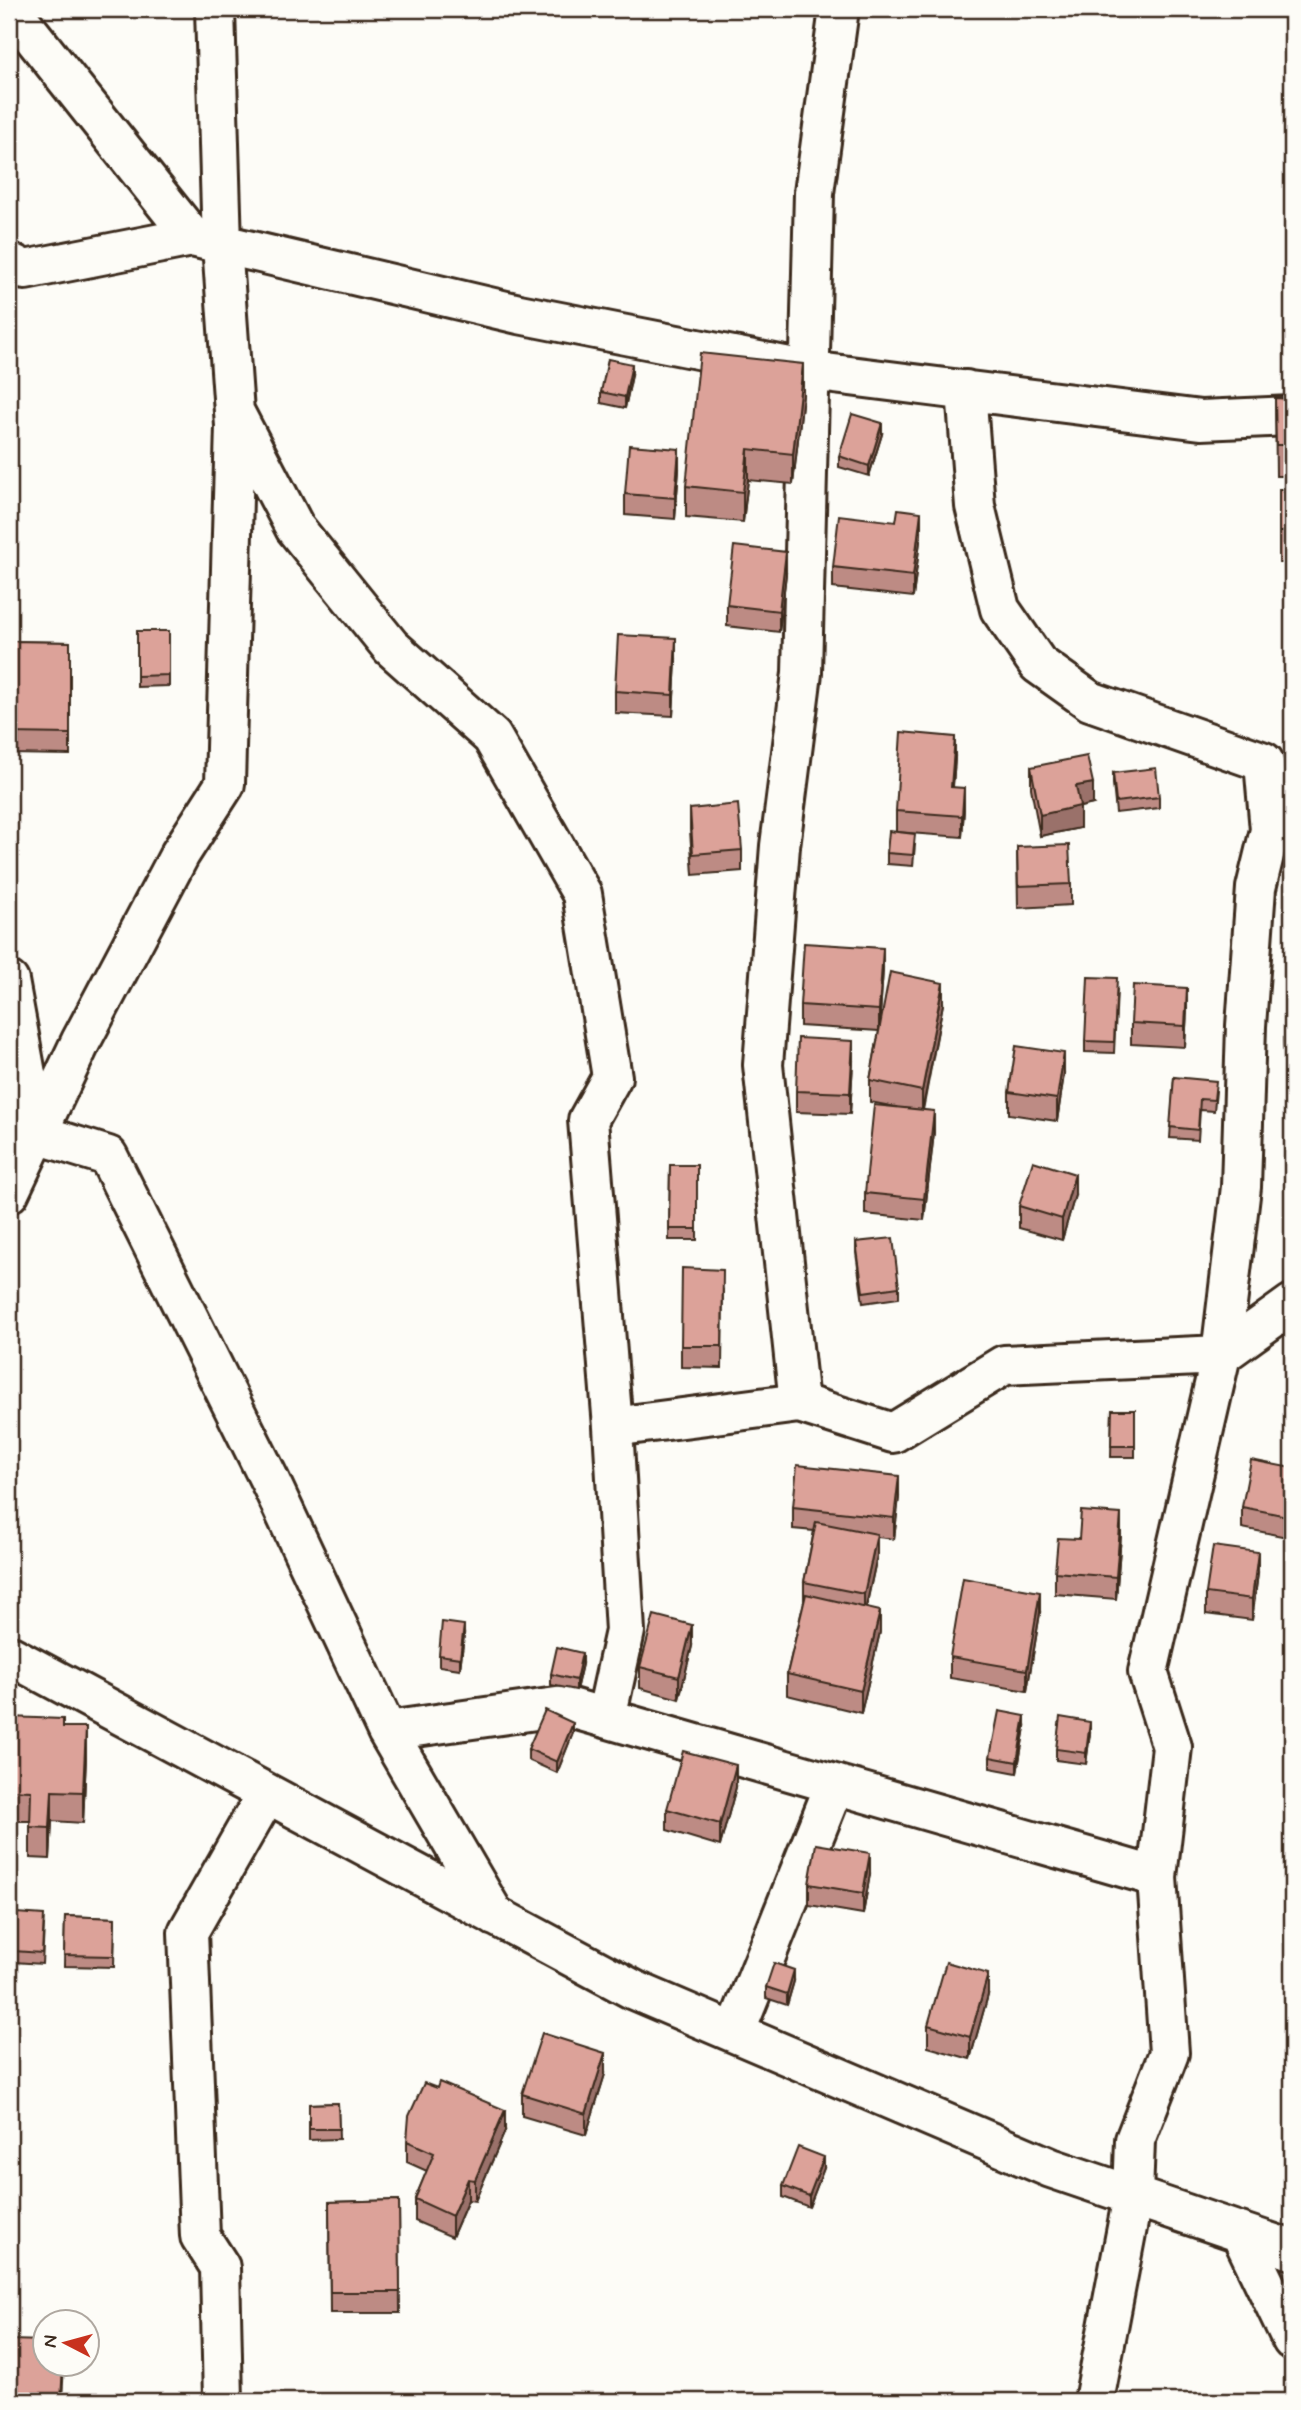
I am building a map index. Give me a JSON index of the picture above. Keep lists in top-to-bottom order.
{
  "north": "left"
}
